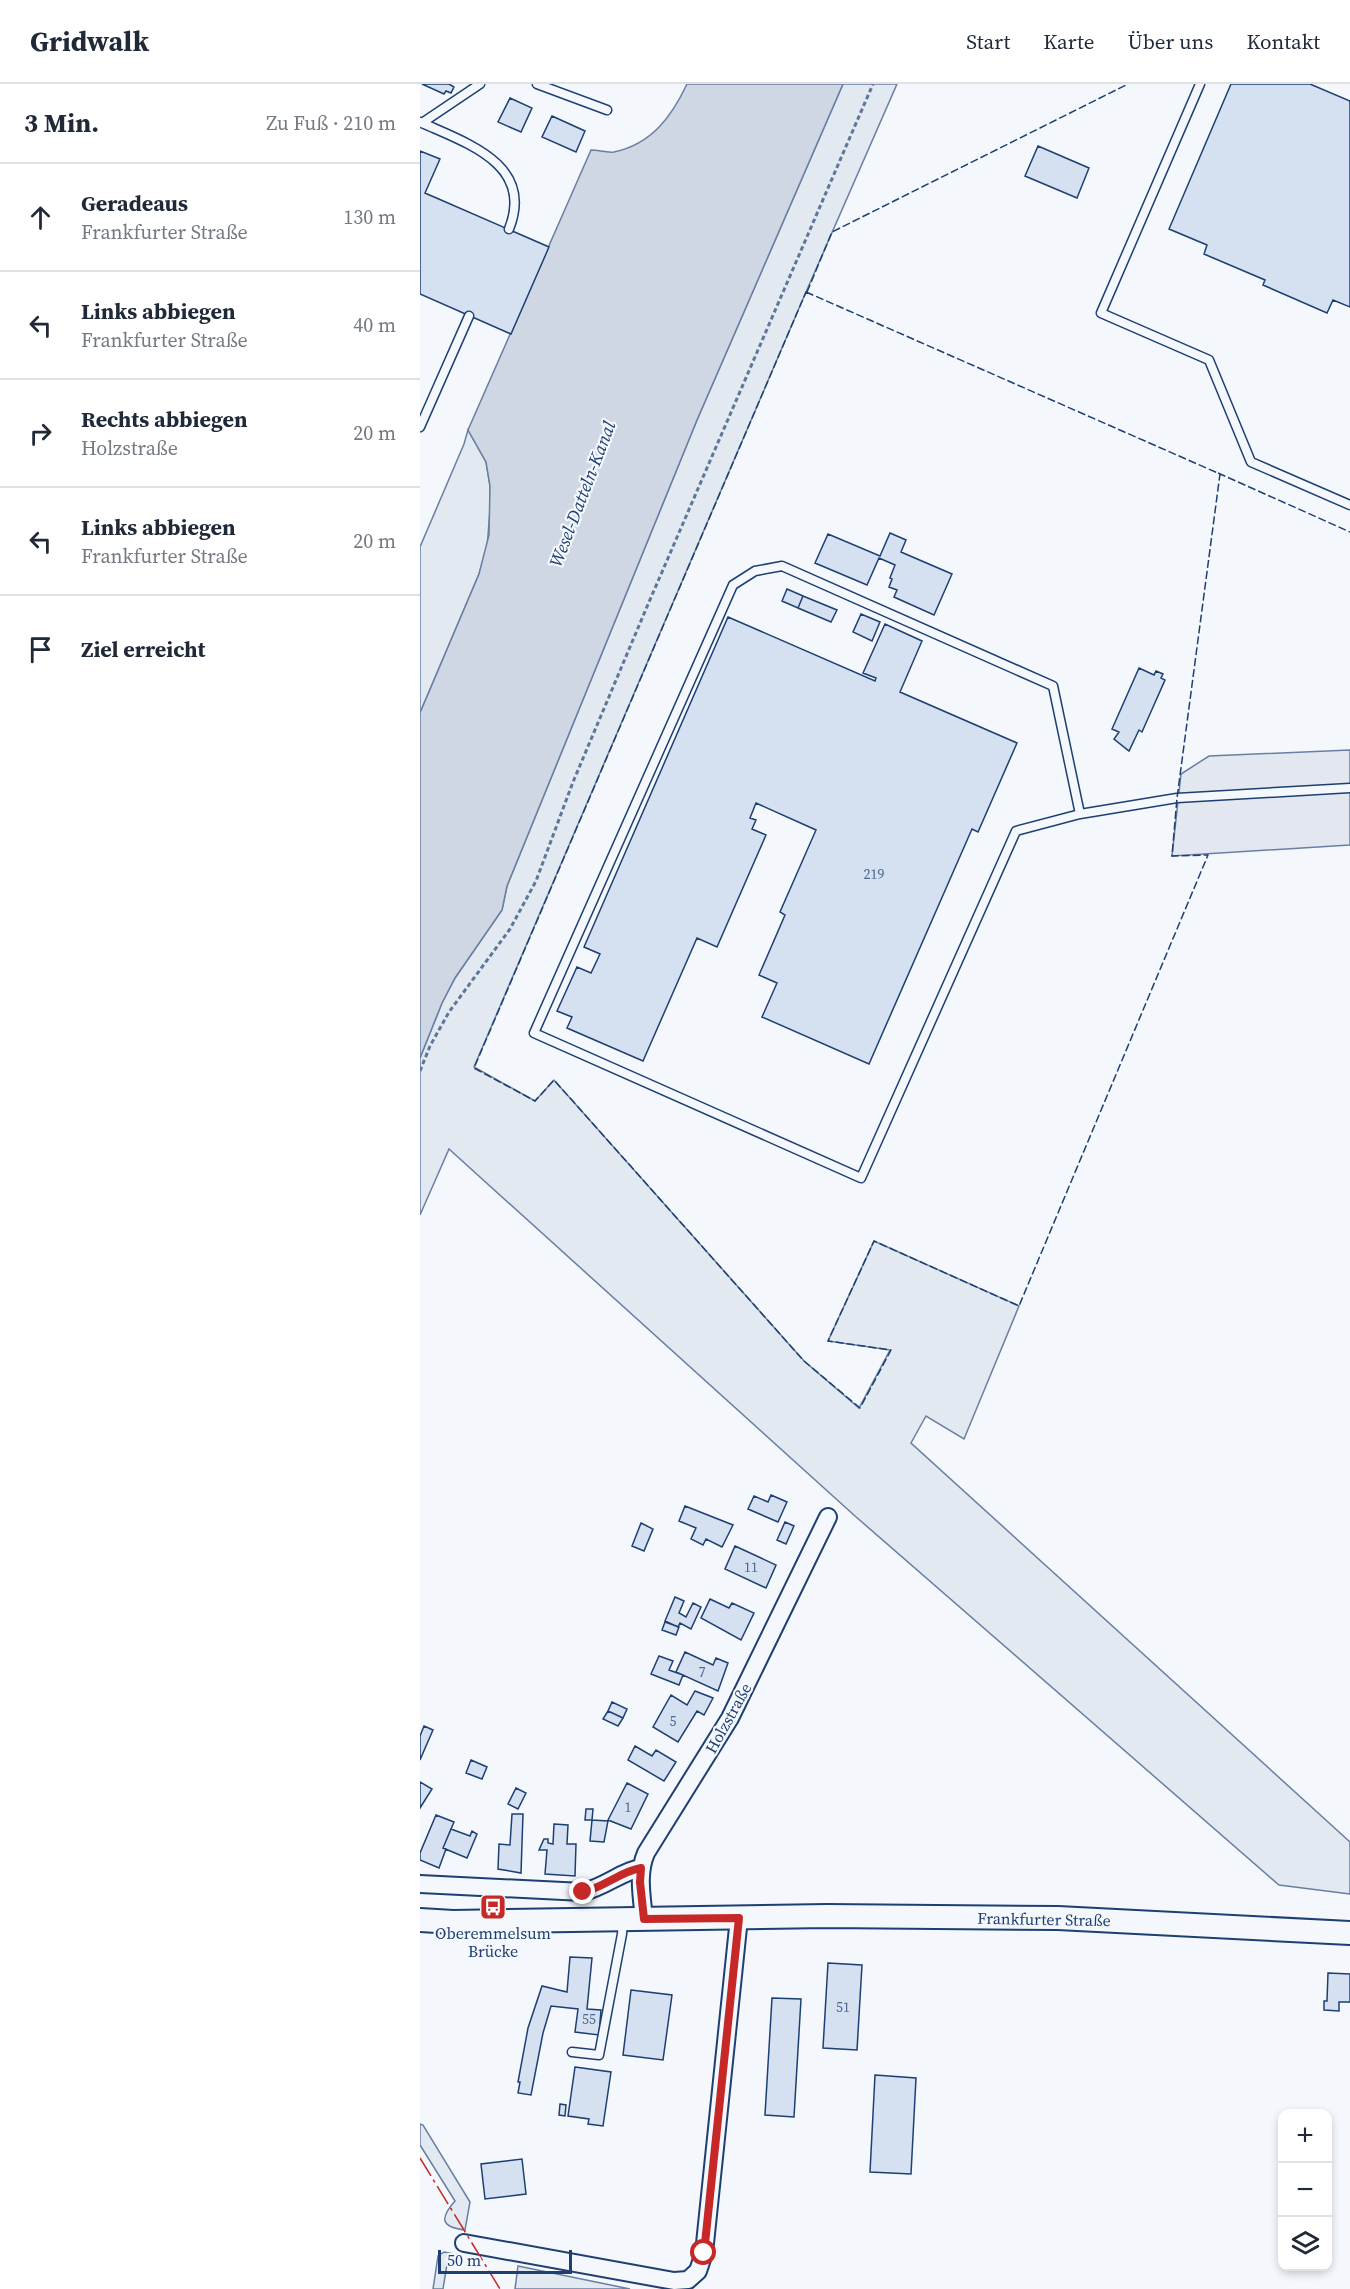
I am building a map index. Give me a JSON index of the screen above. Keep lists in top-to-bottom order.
{
  "streets": {
    "main road": ["Frankfurter Straße"],
    "street": ["Holzstraße"]
  },
  "crossings": [
    ["Holzstraße", "Frankfurter Straße"]
  ],
  "water": ["Wesel-Datteln-Kanal"],
  "places": {
    "bus stop": ["Oberemmelsum Brücke"]
  },
  "house_numbers": [
    "219",
    "11",
    "7",
    "5",
    "1",
    "51",
    "55"
  ],
  "scale_bar": "50 m",
  "page": {
    "header": "Gridwalk",
    "nav": [
      "Start",
      "Karte",
      "Über uns",
      "Kontakt"
    ],
    "heading": ["3 Min.", "Zu Fuß · 210 m"],
    "list": [
      ["Geradeaus", "Frankfurter Straße", "130 m"],
      ["Links abbiegen", "Frankfurter Straße", "40 m"],
      ["Rechts abbiegen", "Holzstraße", "20 m"],
      ["Links abbiegen", "Frankfurter Straße", "20 m"],
      "Ziel erreicht"
    ],
    "map_buttons": ["+", "−"],
    "scale": "50 m"
  }
}
